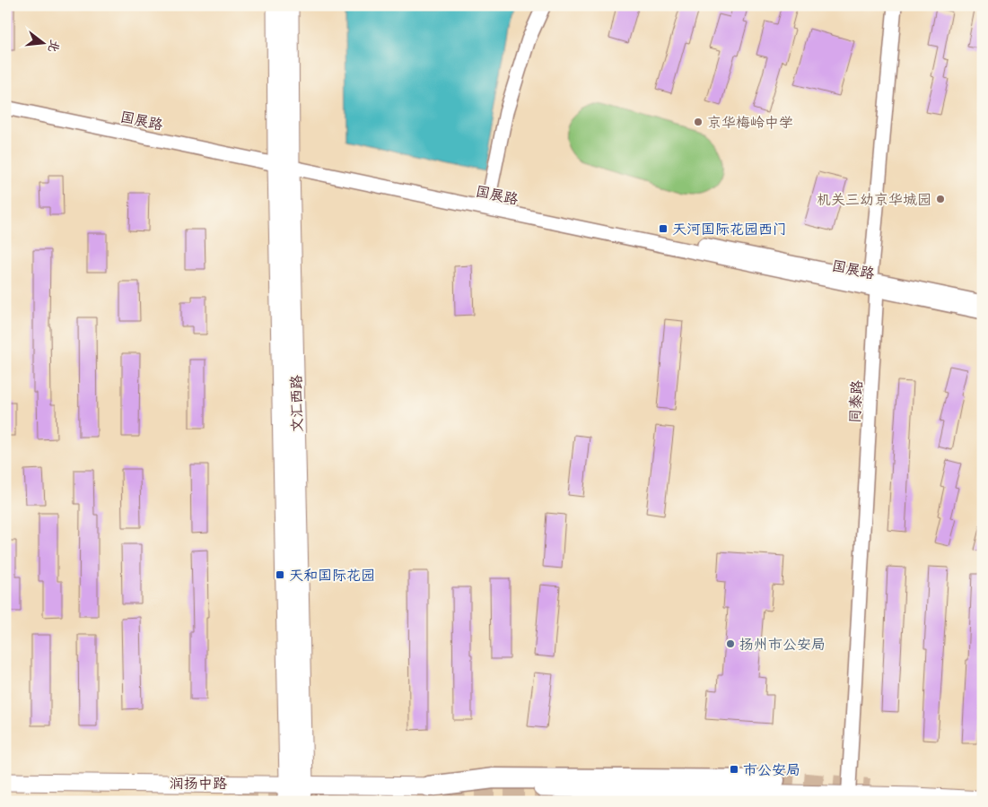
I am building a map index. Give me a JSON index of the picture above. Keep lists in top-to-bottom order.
{
  "streets": {
    "main road": ["文汇西路", "润扬中路"],
    "street": ["国展路", "同泰路"]
  },
  "crossings": [
    ["国展路", "同泰路"],
    ["国展路", "文汇西路"],
    ["同泰路", "润扬中路"],
    ["文汇西路", "润扬中路"]
  ],
  "places": {
    "other": ["京华梅岭中学", "机关三幼京华城园", "扬州市公安局"],
    "transit": ["天河国际花园西门", "天和国际花园", "市公安局"]
  },
  "north": "right"
}
